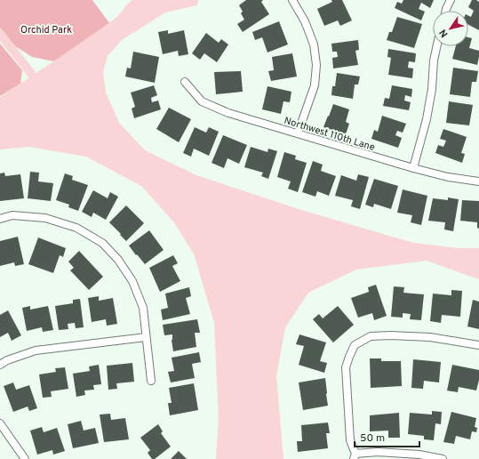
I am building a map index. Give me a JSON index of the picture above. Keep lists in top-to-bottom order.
{
  "streets": {
    "street": ["Northwest 110th Lane"]
  },
  "parks": ["Orchid Park"],
  "scale_bar": "50 m",
  "north": "bottom left"
}
